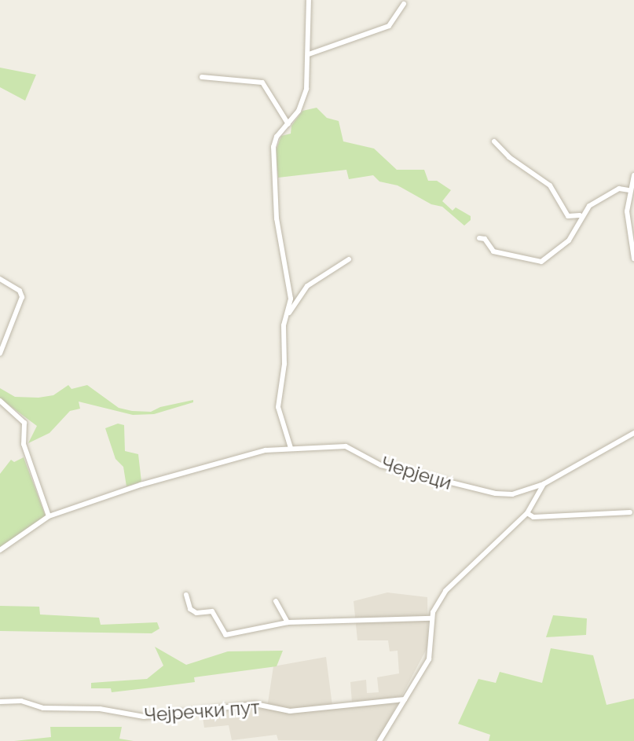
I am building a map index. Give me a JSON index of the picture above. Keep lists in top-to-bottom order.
{
  "streets": {
    "street": ["Черјеци", "Чејречки пут"]
  }
}
